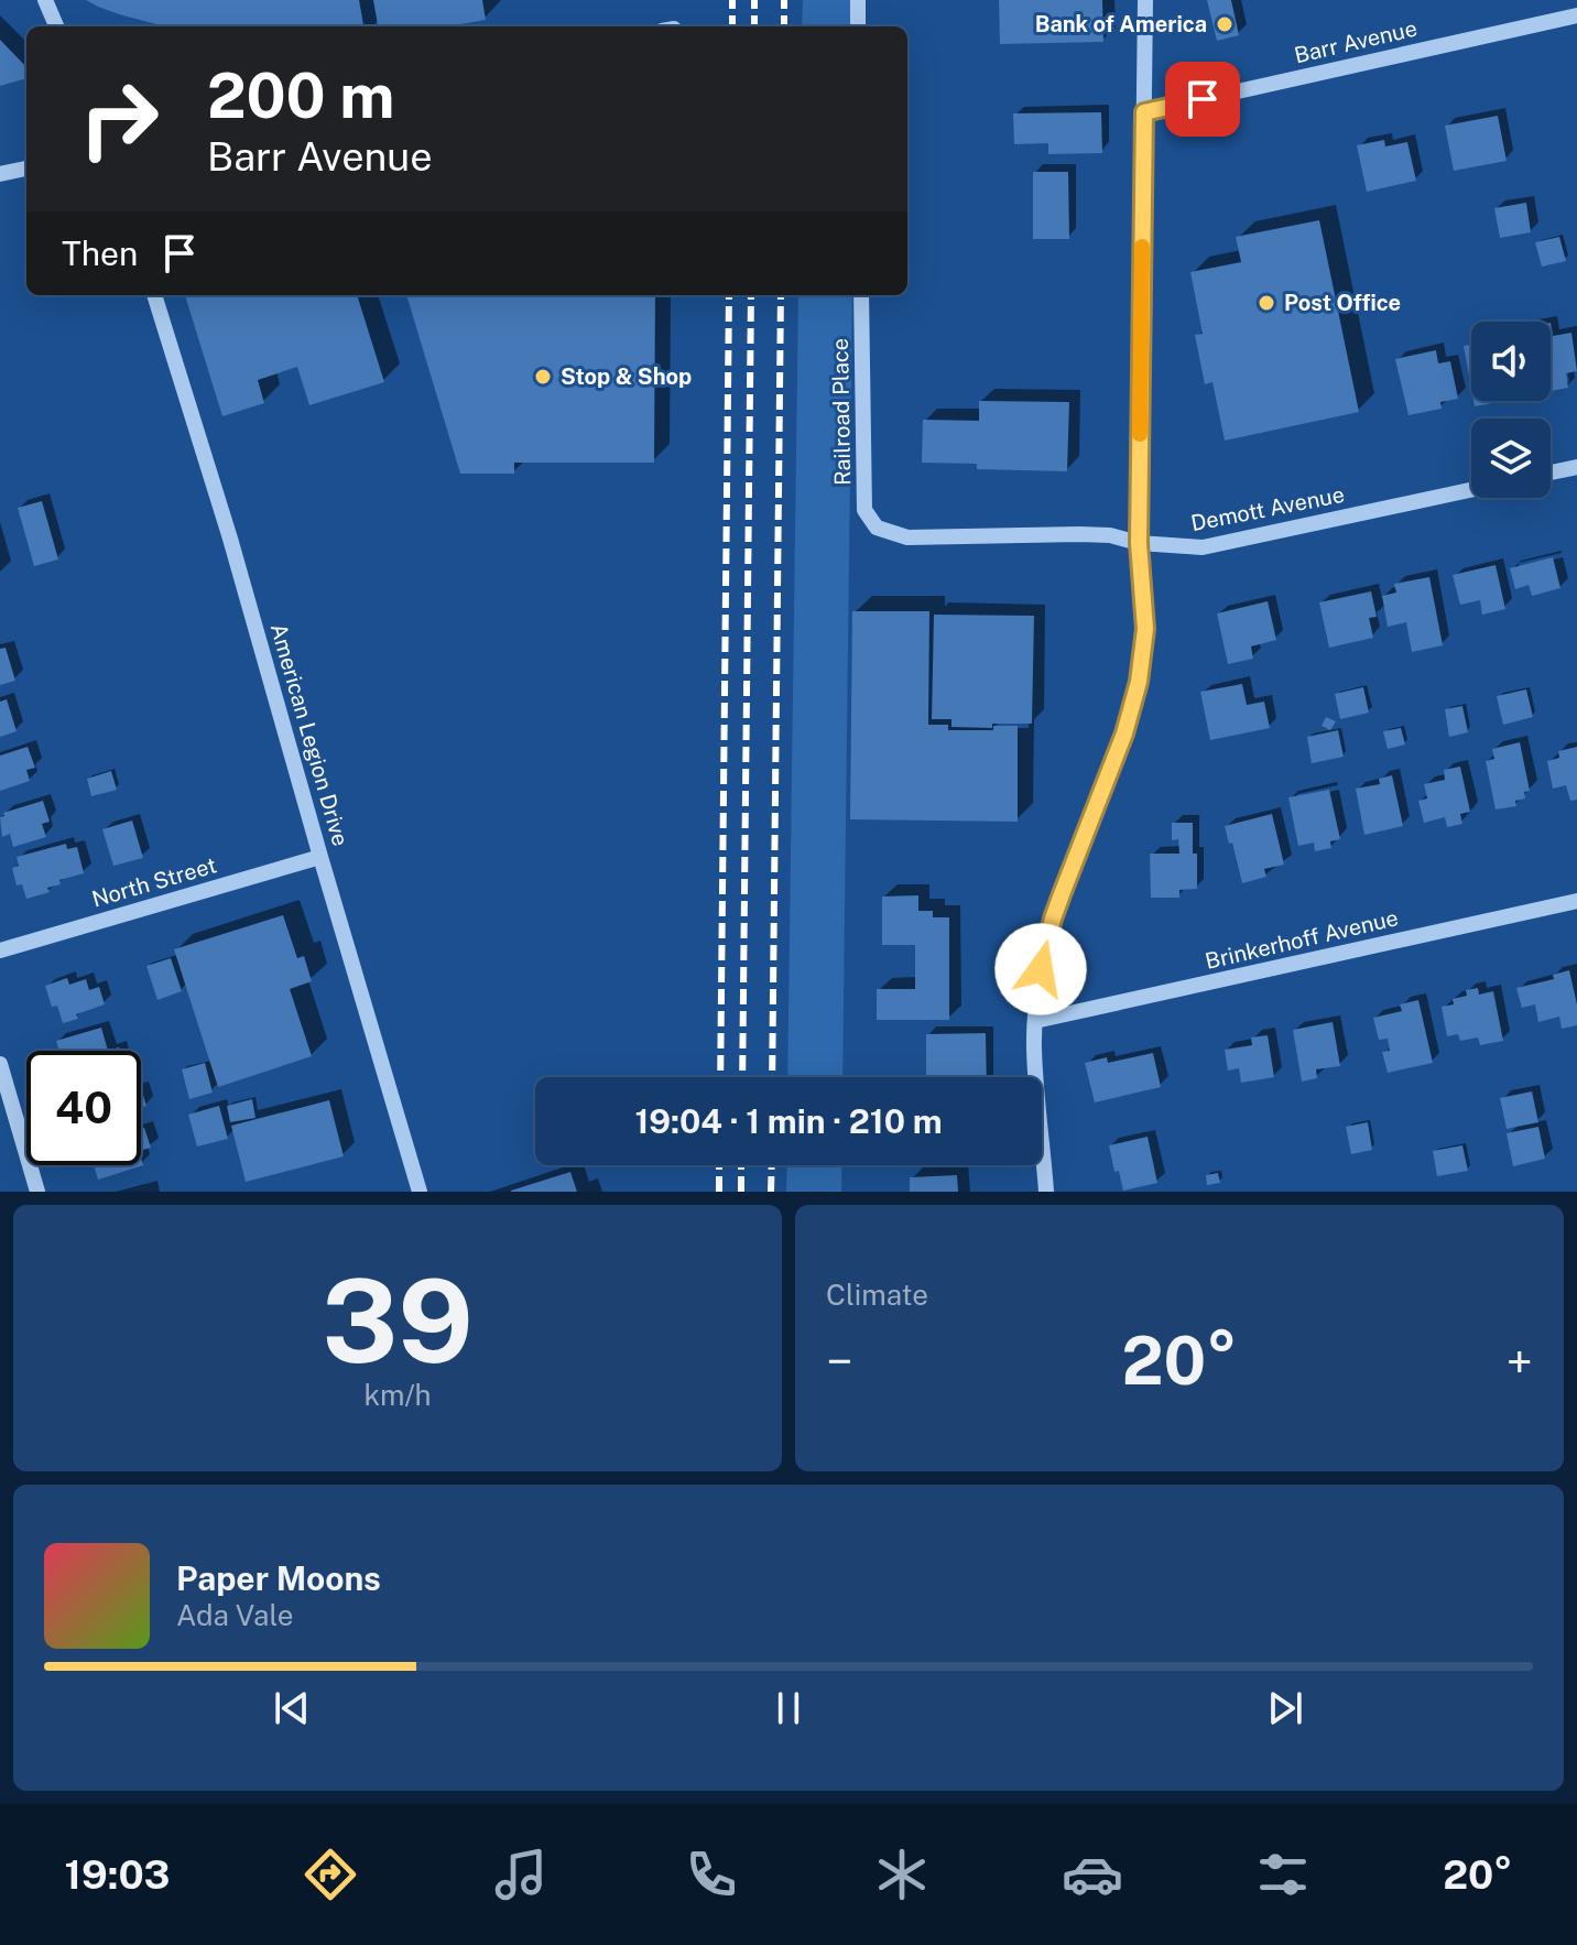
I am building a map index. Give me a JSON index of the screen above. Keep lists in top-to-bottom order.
{
  "streets": {
    "street": [
      "Barr Avenue",
      "Railroad Place",
      "Demott Avenue",
      "American Legion Drive",
      "North Street",
      "Brinkerhoff Avenue"
    ]
  },
  "crossings": [
    ["Railroad Place", "Demott Avenue"],
    ["American Legion Drive", "North Street"]
  ],
  "places": ["Bank of America", "Post Office", "Stop & Shop"],
  "page": {
    "turn": ["200 m", "Barr Avenue"],
    "then": "Then",
    "limit": "40",
    "trip": "19:04 · 1 min · 210 m",
    "tile": [
      ["39", "km/h"],
      "Climate"
    ],
    "heat": ["−", "20°", "+"],
    "song": ["Paper Moons", "Ada Vale"],
    "tabs": ["19:03", "20°"]
  }
}
